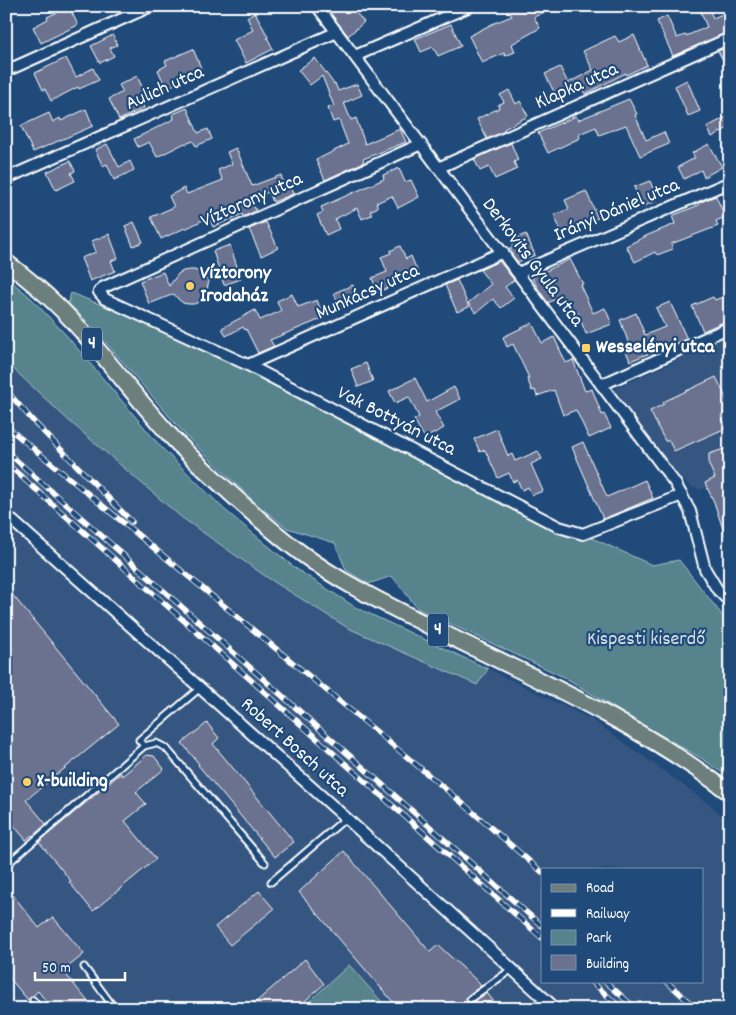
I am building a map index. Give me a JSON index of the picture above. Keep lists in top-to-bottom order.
{
  "streets": {
    "main road": ["4"],
    "street": [
      "Klapka utca",
      "Aulich utca",
      "Víztorony utca",
      "Irányi Dániel utca",
      "Derkovits Gyula utca",
      "Munkácsy utca",
      "Vak Bottyán utca",
      "Robert Bosch utca"
    ]
  },
  "crossings": [
    ["Klapka utca", "Derkovits Gyula utca"],
    ["Aulich utca", "Derkovits Gyula utca"],
    ["Víztorony utca", "Derkovits Gyula utca"],
    ["Víztorony utca", "Vak Bottyán utca"],
    ["Irányi Dániel utca", "Derkovits Gyula utca"],
    ["Derkovits Gyula utca", "Munkácsy utca"],
    ["Derkovits Gyula utca", "Vak Bottyán utca"],
    ["Munkácsy utca", "Vak Bottyán utca"]
  ],
  "parks": ["Kispesti kiserdő"],
  "places": {
    "other": ["Víztorony Irodaház", "X-building"],
    "transit": ["Wesselényi utca"]
  },
  "legend": [
    "Road",
    "Railway",
    "Park",
    "Building"
  ],
  "scale_bar": "50 m"
}
